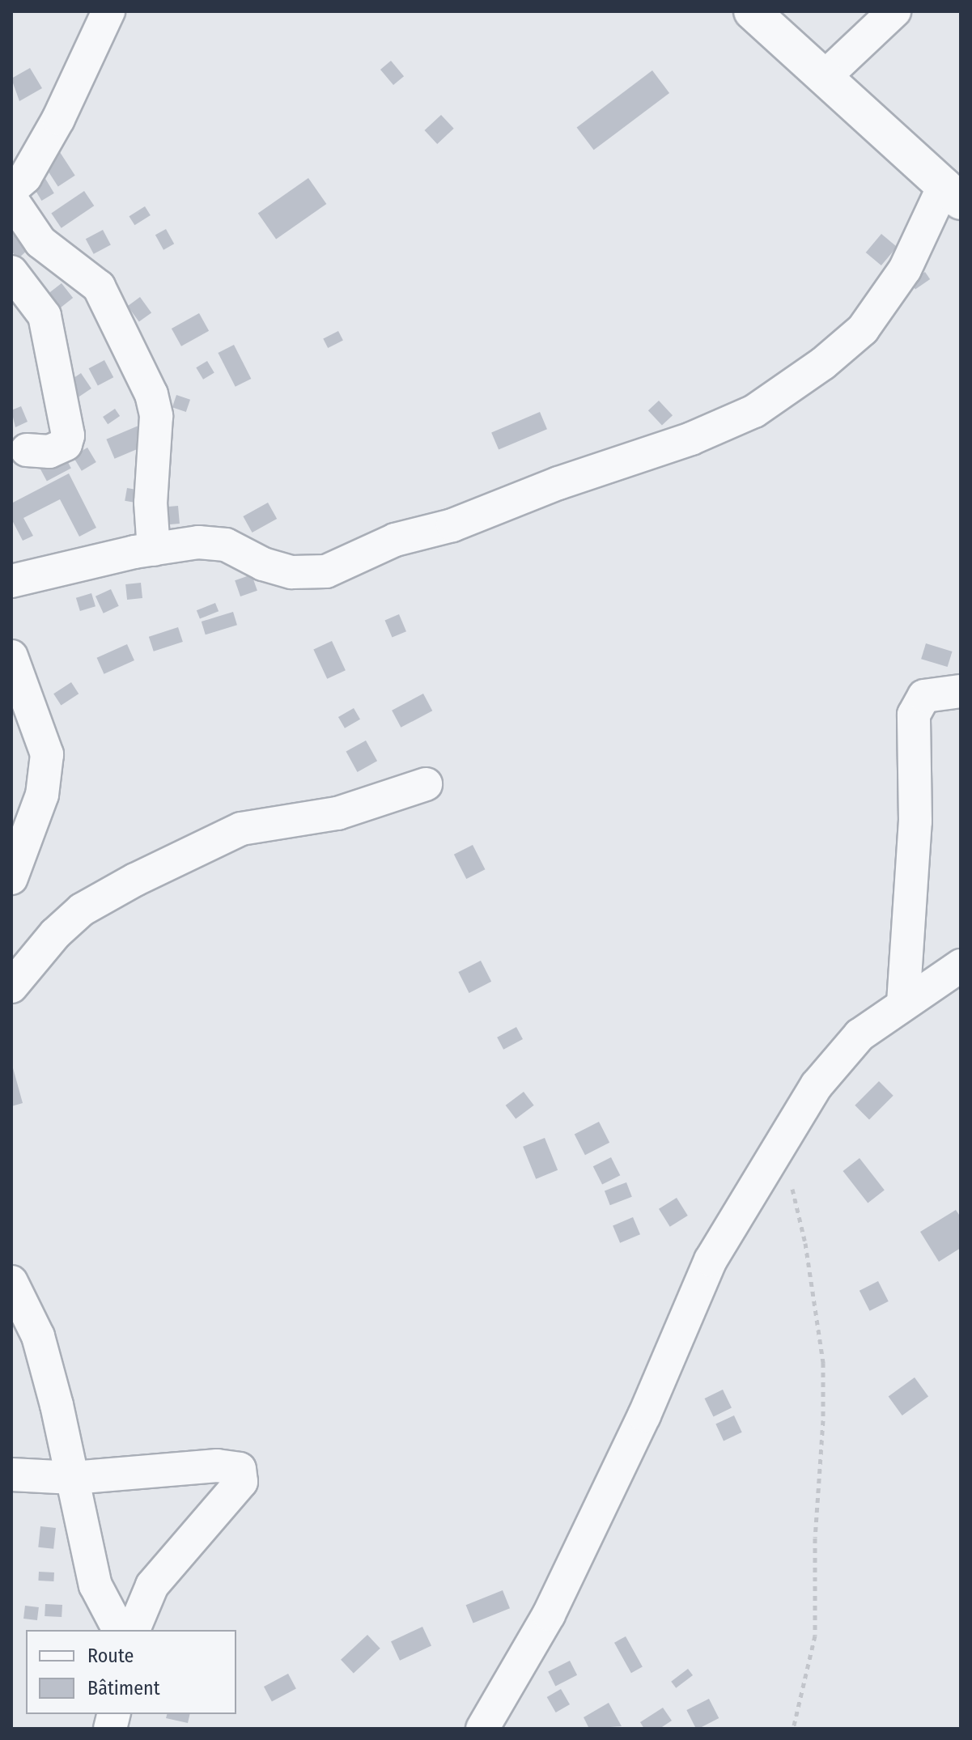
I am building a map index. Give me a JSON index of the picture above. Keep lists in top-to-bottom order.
{
  "legend": ["Route", "Bâtiment"]
}
